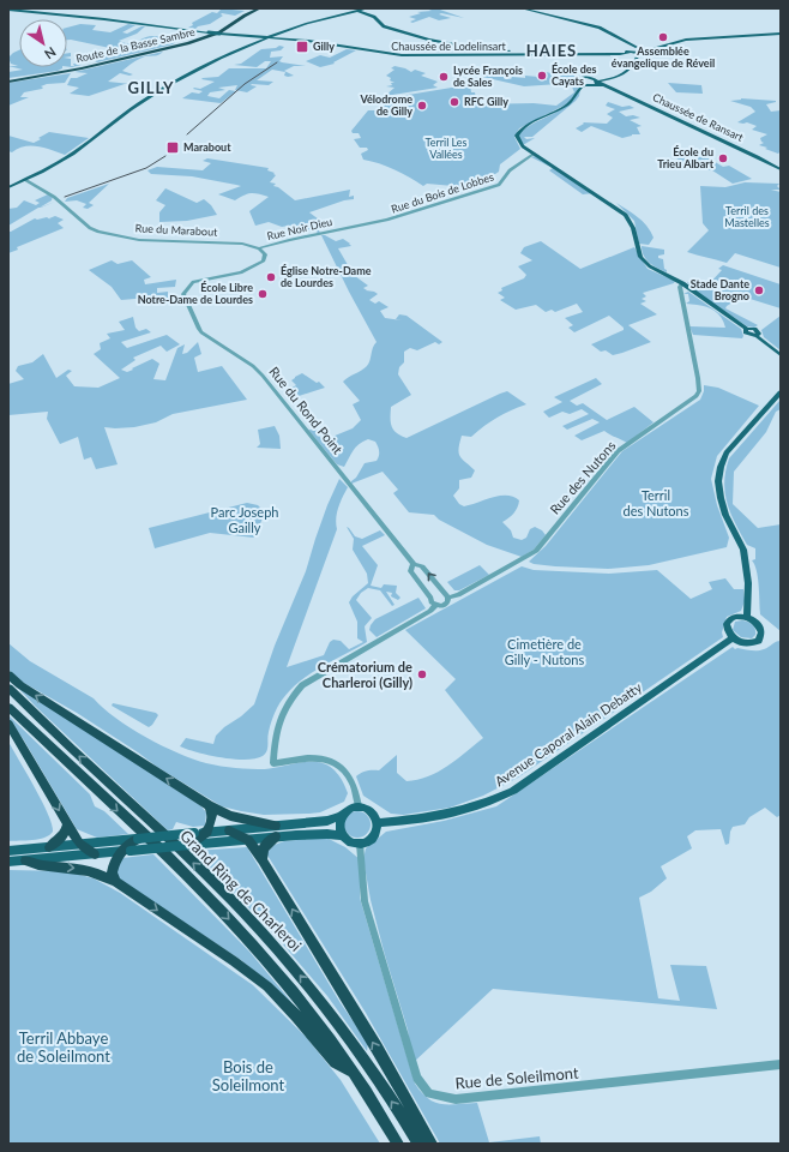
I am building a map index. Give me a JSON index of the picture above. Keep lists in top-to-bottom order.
{
  "streets": {
    "highway": ["Route de la Basse Sambre", "Grand Ring de Charleroi"],
    "main road": ["Chaussée de Lodelinsart", "Chaussée de Ransart", "Avenue Caporal Alain Debatty"],
    "street": [
      "Rue du Bois de Lobbes",
      "Rue Noir Dieu",
      "Rue du Marabout",
      "Rue du Rond Point",
      "Rue des Nutons",
      "Rue de Soleilmont"
    ]
  },
  "crossings": [
    ["Rue du Bois de Lobbes", "Rue Noir Dieu"],
    ["Rue Noir Dieu", "Rue du Marabout"],
    ["Rue Noir Dieu", "Rue du Rond Point"],
    ["Rue du Marabout", "Rue du Rond Point"],
    ["Rue du Rond Point", "Rue des Nutons"],
    ["Avenue Caporal Alain Debatty", "Rue de Soleilmont"]
  ],
  "districts": ["HAIES", "GILLY"],
  "parks": [
    "Terril Les Vallées",
    "Terril des Mastelles",
    "Terril des Nutons",
    "Parc Joseph Gailly",
    "Cimetière de Gilly - Nutons",
    "Terril Abbaye de Soleilmont",
    "Bois de Soleilmont"
  ],
  "places": {
    "other": [
      "Assemblée évangelique de Réveil",
      "École des Cayats",
      "Lycée François de Sales",
      "RFC Gilly",
      "Vélodrome de Gilly",
      "École du Trieu Albart",
      "Église Notre-Dame de Lourdes",
      "Stade Dante Brogno",
      "École Libre Notre-Dame de Lourdes",
      "Crématorium de Charleroi (Gilly)"
    ],
    "transit": ["Gilly", "Marabout"]
  },
  "north": "bottom right"
}
